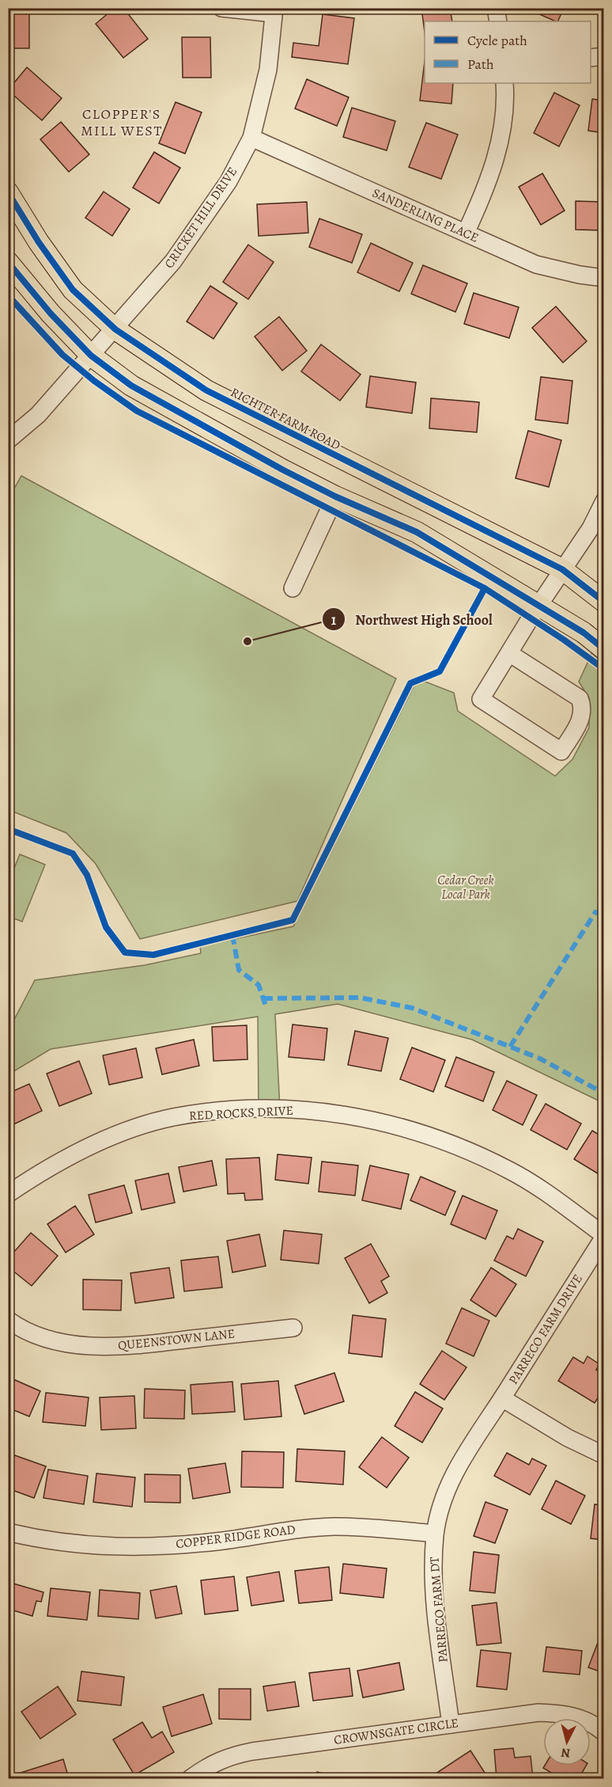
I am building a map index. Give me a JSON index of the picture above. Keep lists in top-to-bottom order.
{
  "streets": {
    "main road": ["RICHTER FARM ROAD"],
    "street": [
      "SANDERLING PLACE",
      "CRICKET HILL DRIVE",
      "RED ROCKS DRIVE",
      "PARRECO FARM DRIVE",
      "QUEENSTOWN LANE",
      "COPPER RIDGE ROAD",
      "PARRECO FARM DT",
      "CROWNSGATE CIRCLE"
    ]
  },
  "crossings": [
    ["SANDERLING PLACE", "CRICKET HILL DRIVE"],
    ["CRICKET HILL DRIVE", "RICHTER FARM ROAD"],
    ["RED ROCKS DRIVE", "PARRECO FARM DRIVE"],
    ["PARRECO FARM DRIVE", "PARRECO FARM DT"],
    ["COPPER RIDGE ROAD", "PARRECO FARM DT"],
    ["PARRECO FARM DT", "CROWNSGATE CIRCLE"]
  ],
  "districts": ["CLOPPER'S MILL WEST"],
  "parks": ["Cedar Creek Local Park"],
  "places": ["Northwest High School"],
  "legend": ["Cycle path", "Path"],
  "north": "bottom"
}
